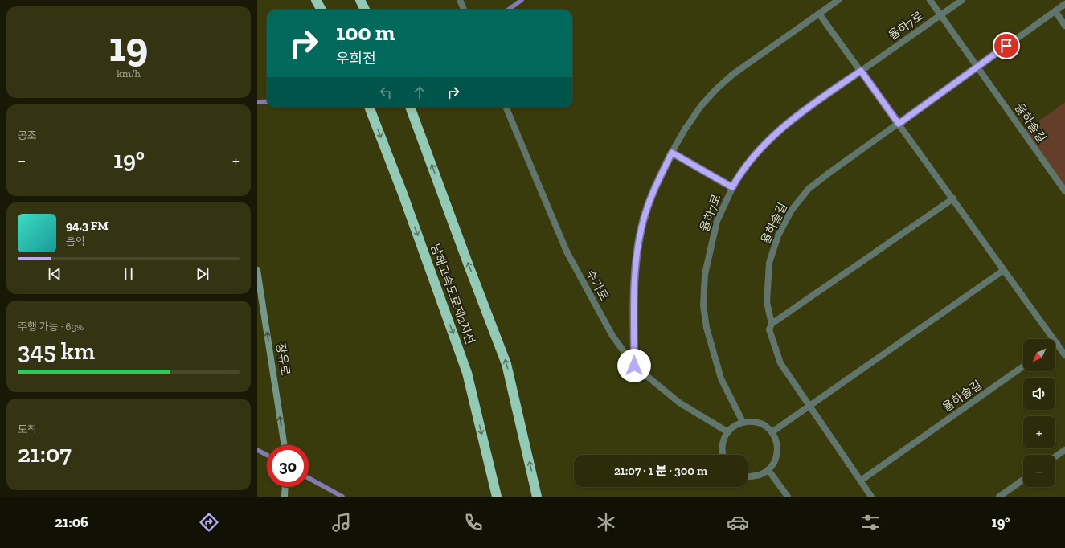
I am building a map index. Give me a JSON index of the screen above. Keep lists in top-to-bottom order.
{
  "streets": {
    "highway": ["남해고속도로제2지선"],
    "main road": ["장유로"],
    "street": ["율하7로", "율하솔길", "수가로"]
  },
  "one_way": ["장유로"],
  "north": "bottom left",
  "page": {
    "tile": [
      ["19", "km/h"],
      "공조",
      ["주행 가능 · 69%", "345 km"],
      ["도착", "21:07"]
    ],
    "turn": ["100 m", "우회전"],
    "heat": ["−", "19°", "+"],
    "song": ["94.3 FM", "음악"],
    "map_buttons": ["+", "−"],
    "limit": "30",
    "trip": "21:07 · 1 분 · 300 m",
    "tabs": ["21:06", "19°"]
  }
}
